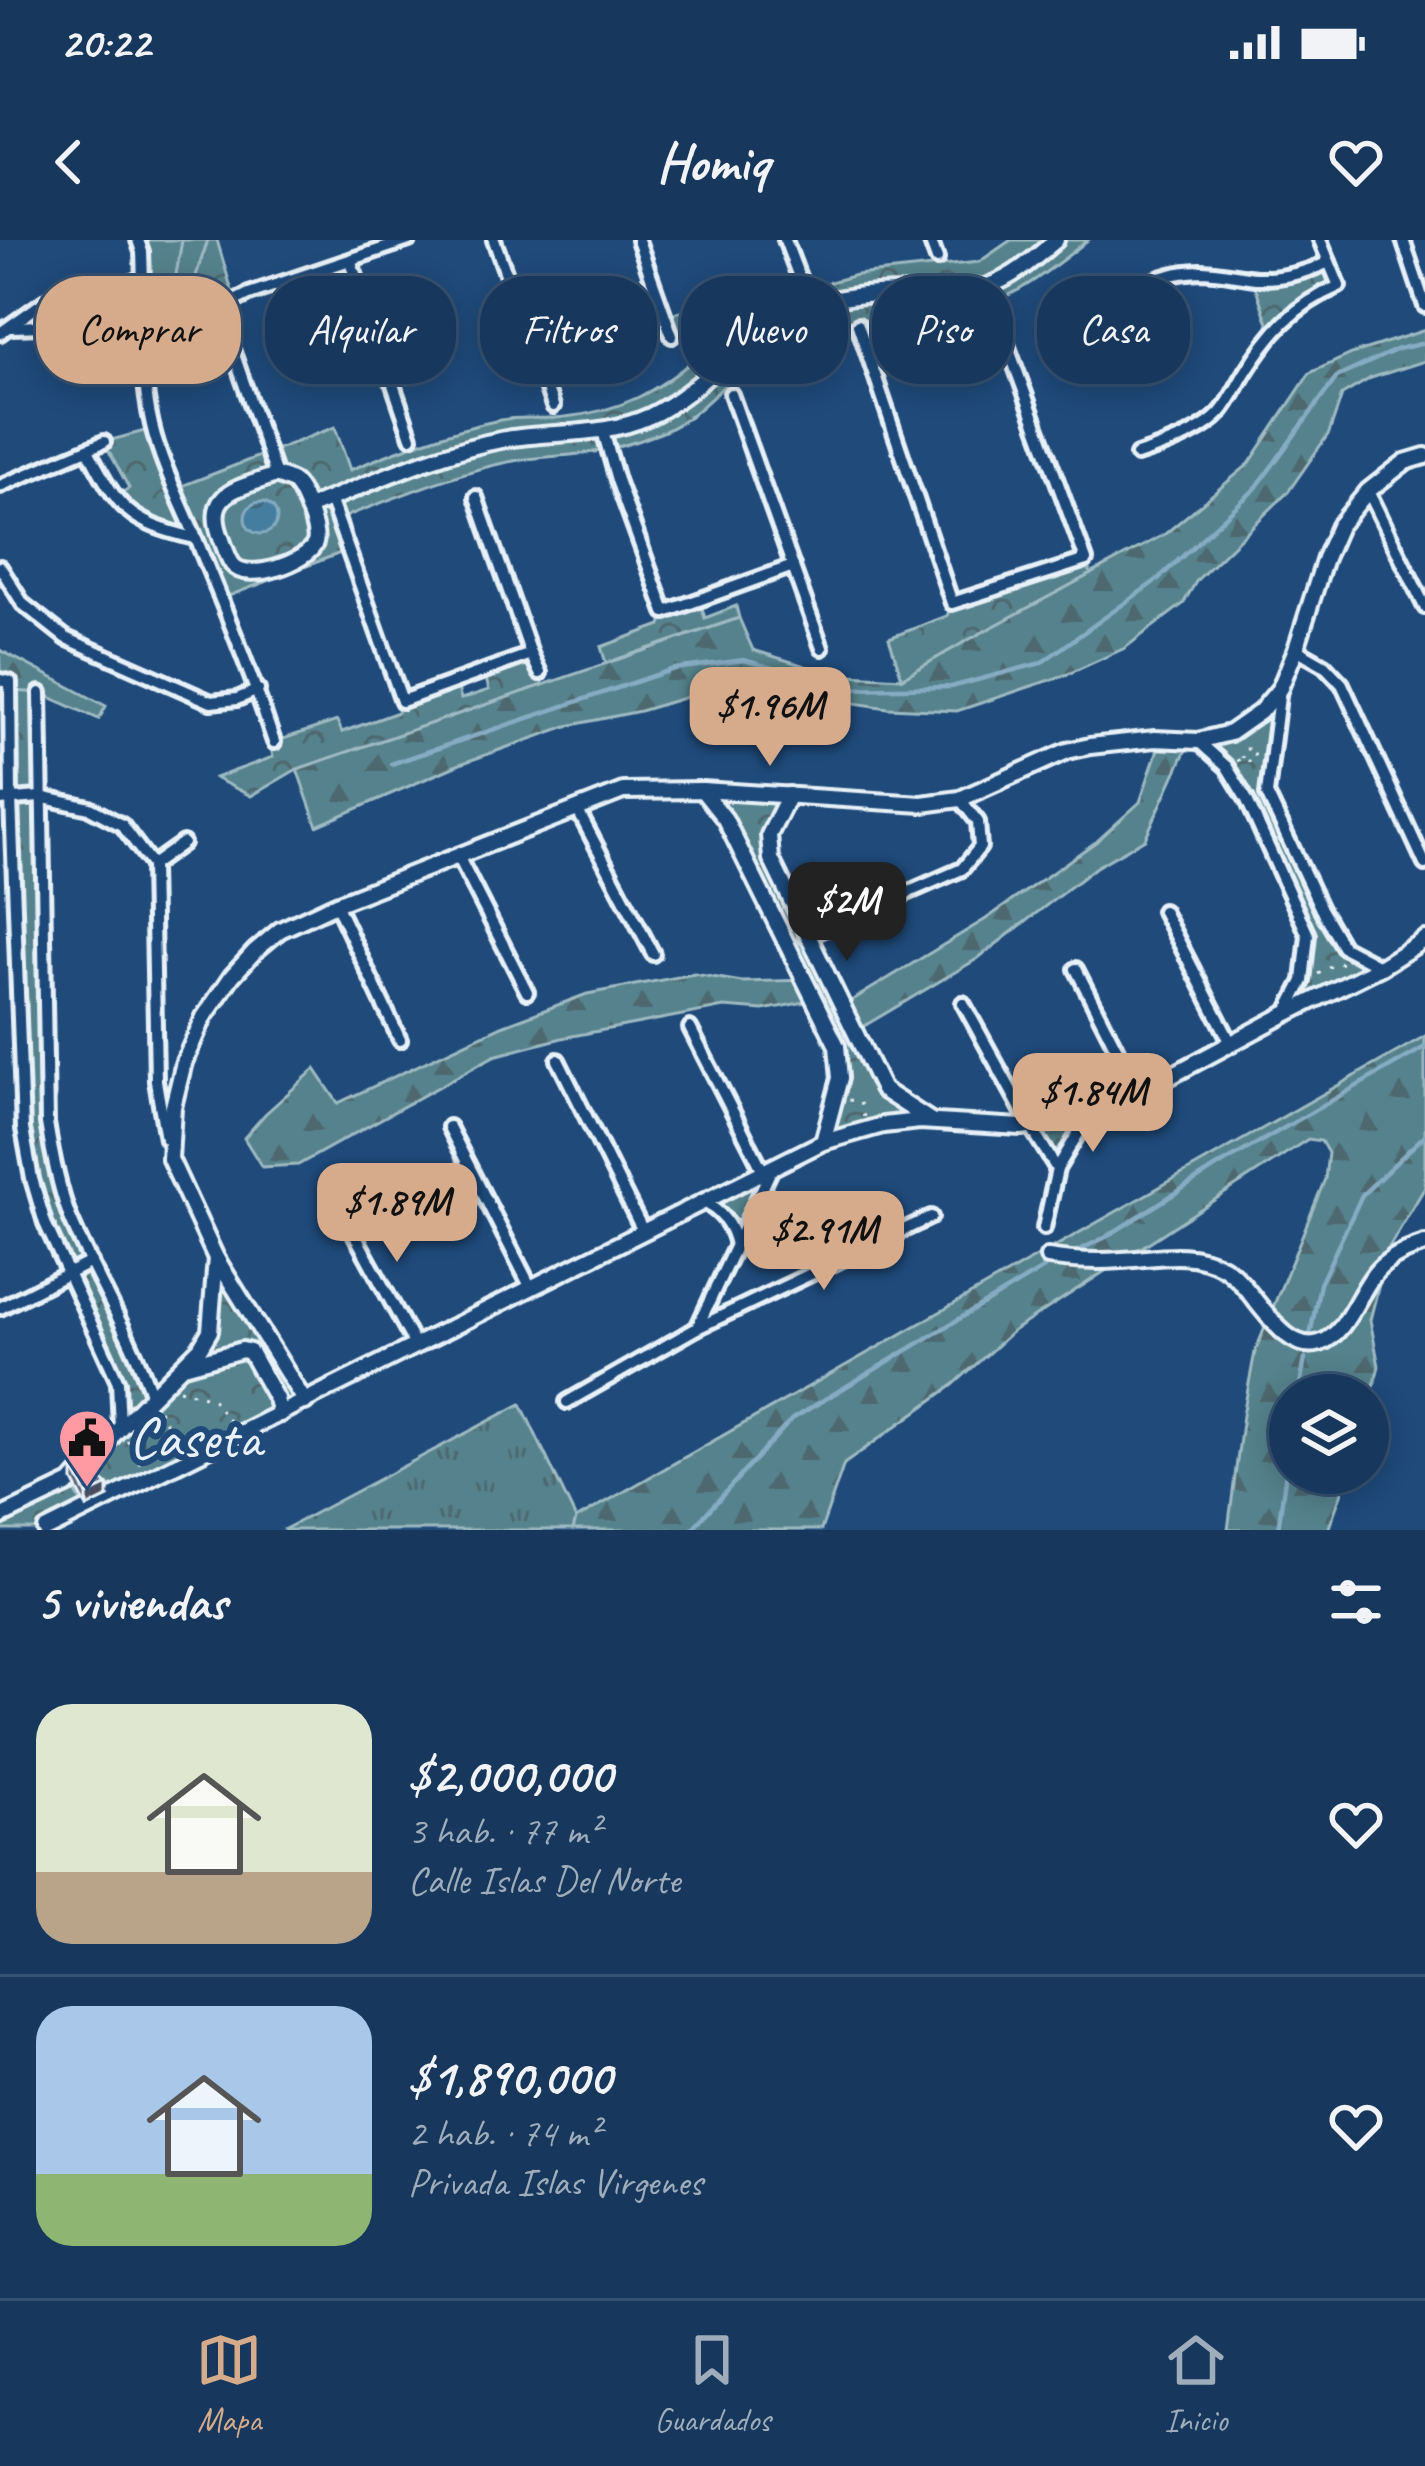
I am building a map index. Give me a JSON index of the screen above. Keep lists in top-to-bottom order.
{
  "places": {
    "public building": ["Caseta"]
  },
  "page": {
    "status": "20:22",
    "header": "Homiq",
    "chip": [
      "Comprar",
      "Alquilar",
      "Filtros",
      "Nuevo",
      "Piso",
      "Casa"
    ],
    "price": [
      "$1.96M",
      "$2M",
      "$1.84M",
      "$1.89M",
      "$2.91M"
    ],
    "heading": "5 viviendas",
    "list": [
      {
        "name": "$2,000,000",
        "note": "3 hab. · 77 m² · Calle Islas Del Norte"
      },
      {
        "name": "$1,890,000",
        "note": "2 hab. · 74 m² · Privada Islas Virgenes"
      }
    ],
    "tabs": ["Mapa", "Guardados", "Inicio"]
  }
}
